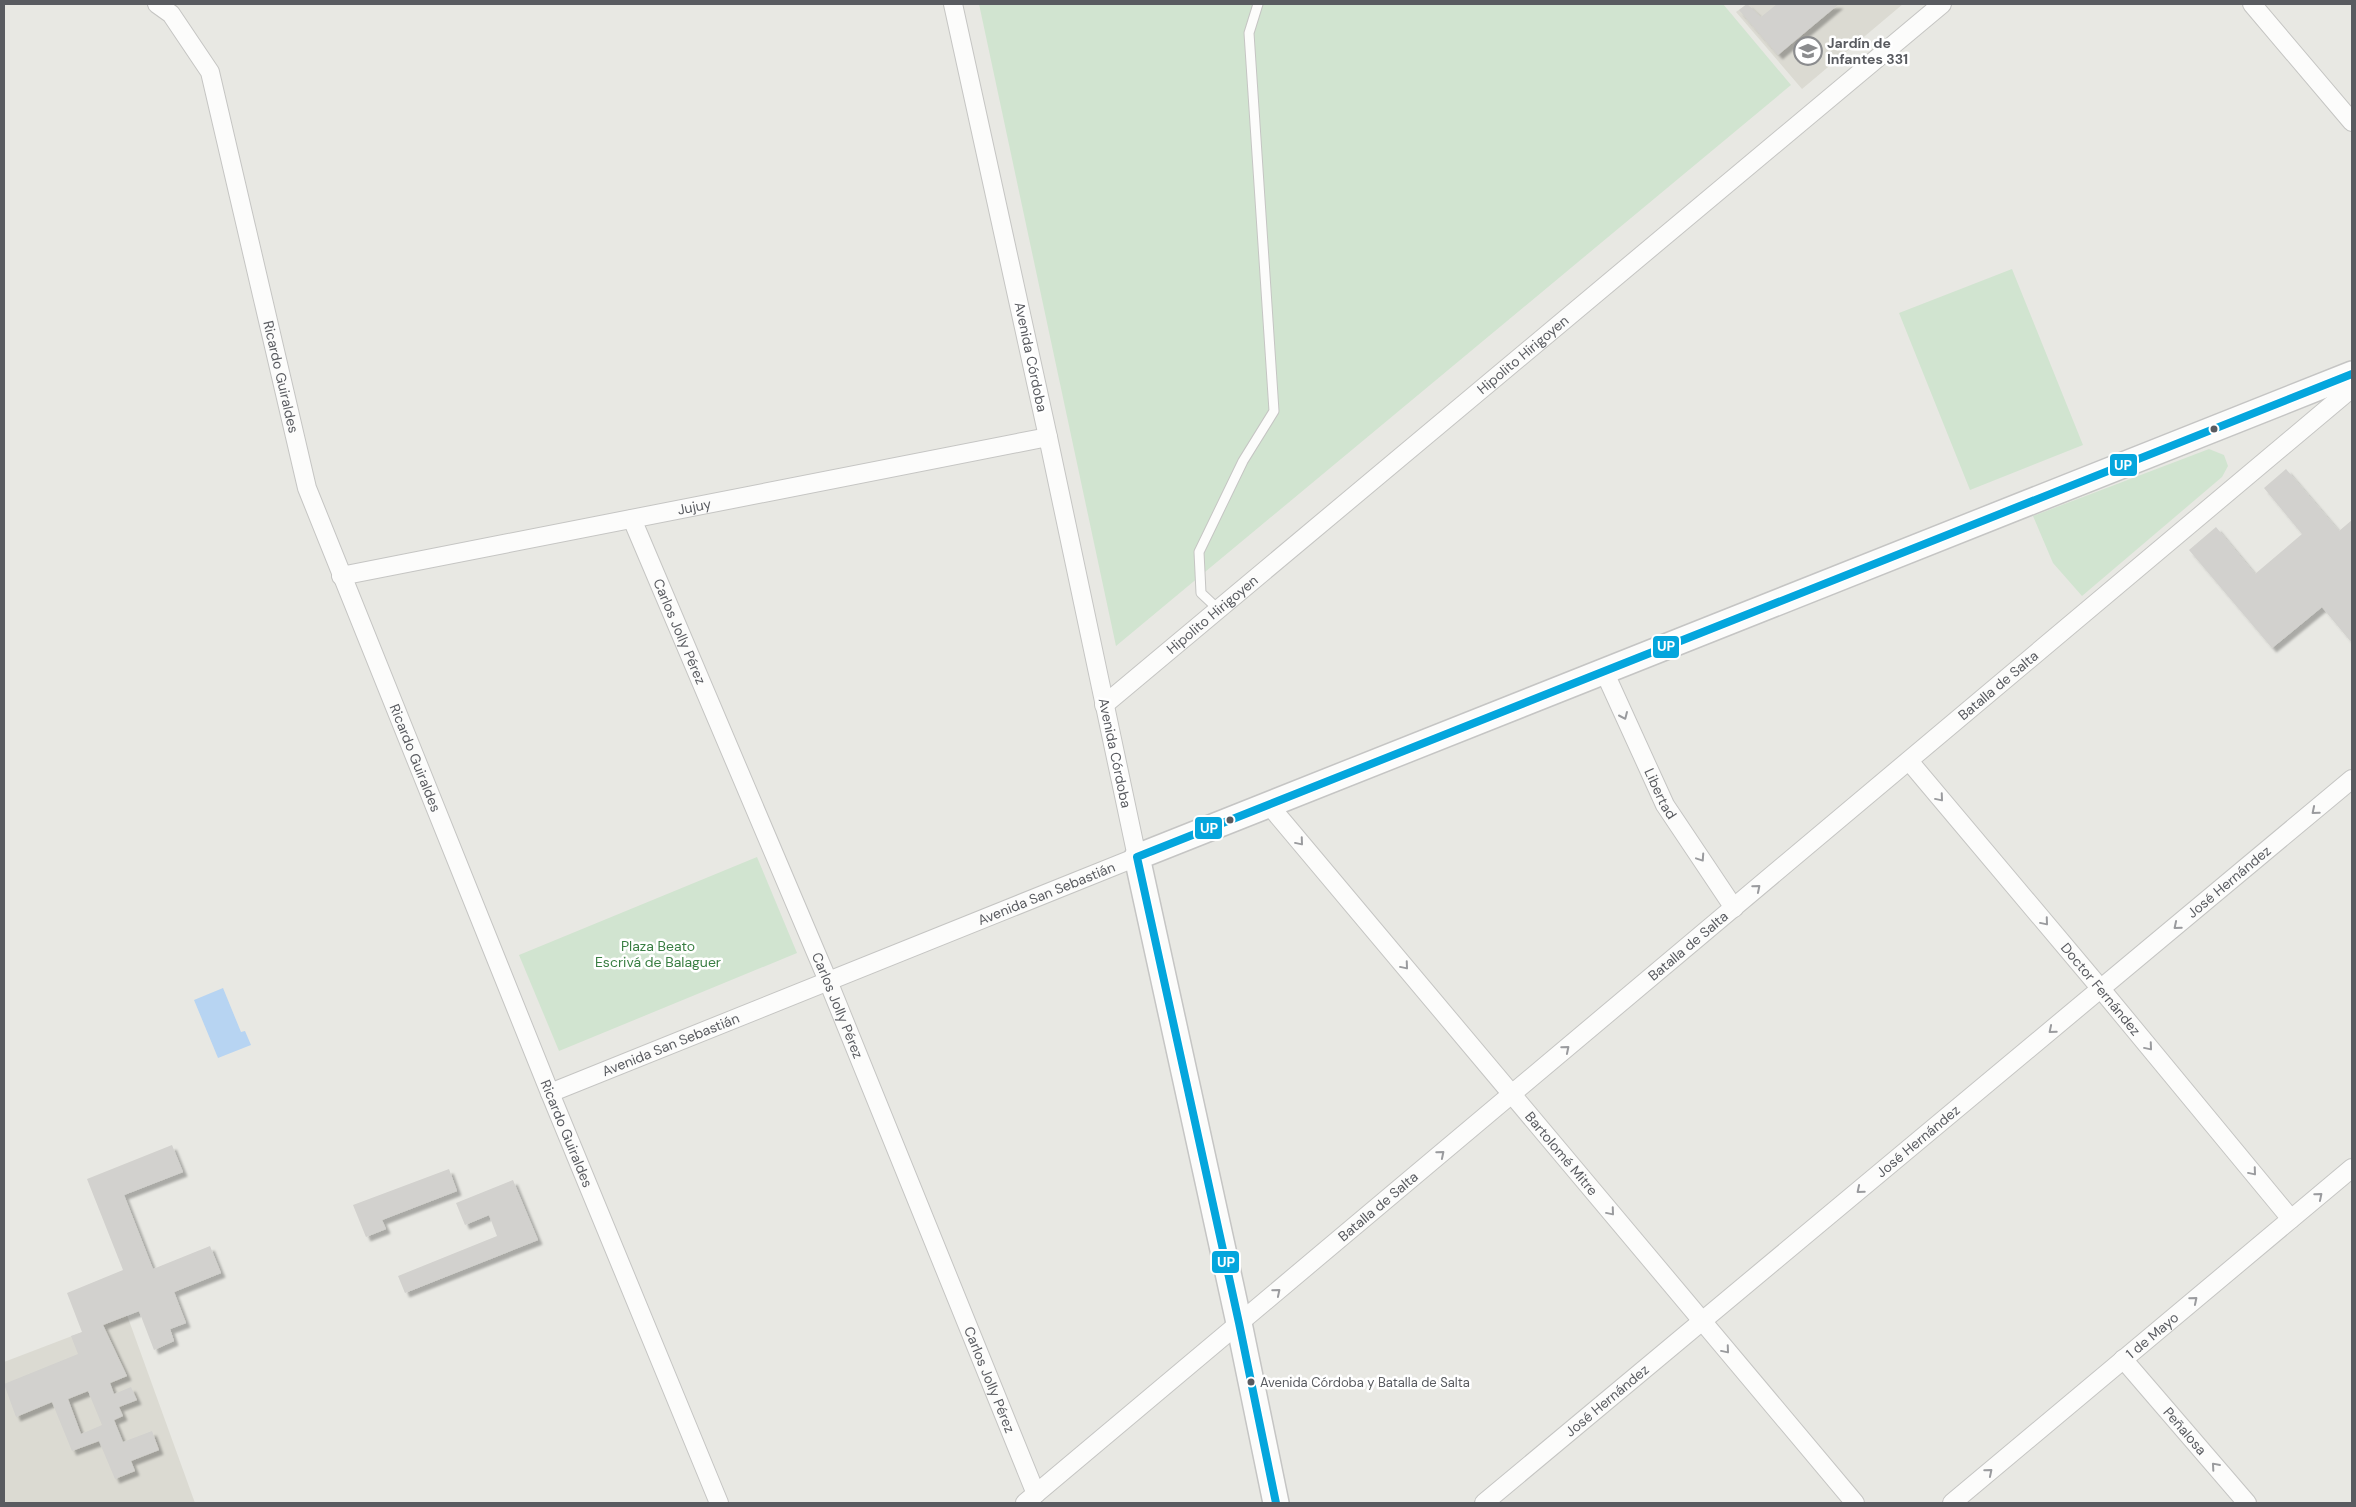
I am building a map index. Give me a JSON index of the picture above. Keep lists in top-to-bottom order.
{
  "streets": {
    "street": [
      "Hipolito Hirigoyen",
      "Avenida Córdoba",
      "Ricardo Guiraldes",
      "Jujuy",
      "Carlos Jolly Pérez",
      "Batalla de Salta",
      "Libertad",
      "José Hernández",
      "Avenida San Sebastián",
      "Doctor Fernández",
      "Bartolomé Mitre",
      "1 de Mayo",
      "Peñalosa"
    ]
  },
  "crossings": [
    ["Hipolito Hirigoyen", "Avenida Córdoba"],
    ["Avenida Córdoba", "Jujuy"],
    ["Avenida Córdoba", "Batalla de Salta"],
    ["Avenida Córdoba", "Avenida San Sebastián"],
    ["Ricardo Guiraldes", "Jujuy"],
    ["Ricardo Guiraldes", "Avenida San Sebastián"],
    ["Jujuy", "Carlos Jolly Pérez"],
    ["Carlos Jolly Pérez", "Batalla de Salta"],
    ["Carlos Jolly Pérez", "Avenida San Sebastián"],
    ["Batalla de Salta", "Libertad"],
    ["Batalla de Salta", "Doctor Fernández"],
    ["Batalla de Salta", "Bartolomé Mitre"],
    ["Libertad", "Avenida San Sebastián"],
    ["José Hernández", "Doctor Fernández"],
    ["José Hernández", "Bartolomé Mitre"],
    ["Avenida San Sebastián", "Bartolomé Mitre"],
    ["Doctor Fernández", "1 de Mayo"],
    ["1 de Mayo", "Peñalosa"]
  ],
  "one_way": [
    "Batalla de Salta",
    "Libertad",
    "José Hernández",
    "Doctor Fernández",
    "Bartolomé Mitre",
    "1 de Mayo",
    "Peñalosa"
  ],
  "parks": ["Plaza Beato Escrivá de Balaguer"],
  "places": {
    "school or university": ["Jardín de Infantes 331"],
    "other": ["Avenida Córdoba y Batalla de Salta"]
  },
  "lines": ["transit line UP"]
}
